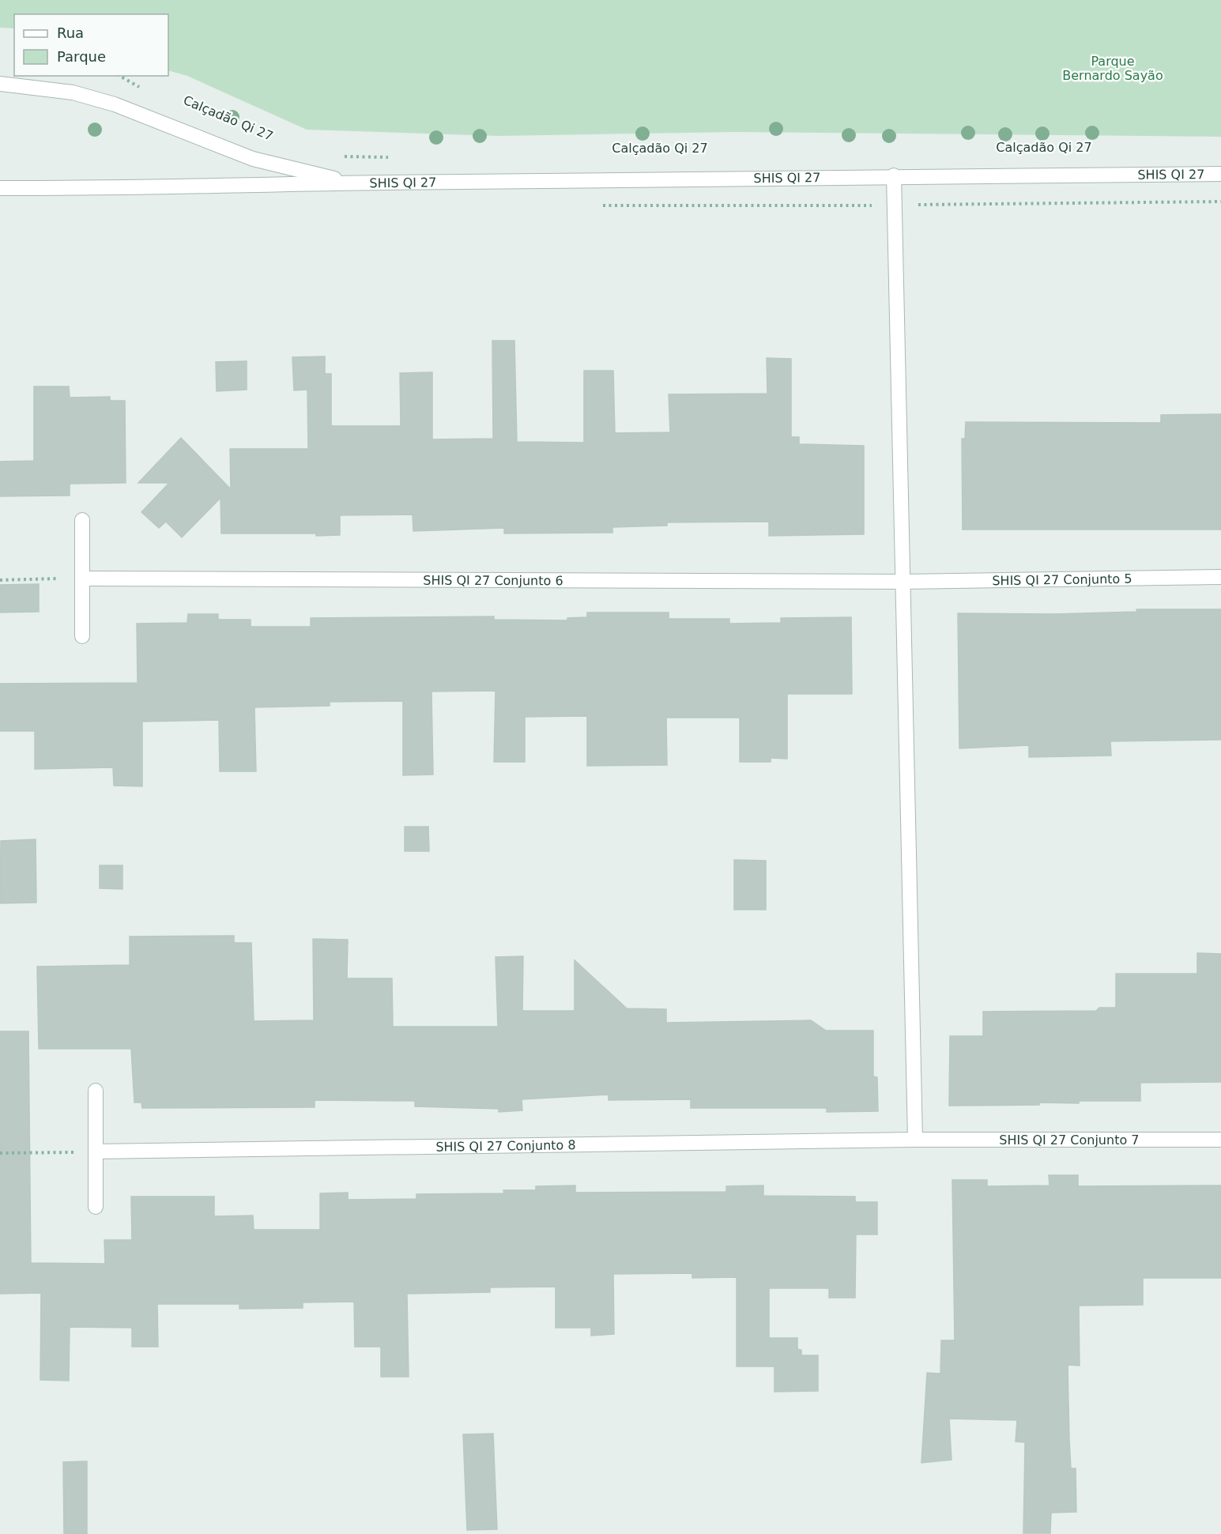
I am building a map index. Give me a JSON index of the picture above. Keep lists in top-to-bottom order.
{
  "streets": {
    "street": [
      "SHIS QI 27",
      "SHIS QI 27 Conjunto 5",
      "SHIS QI 27 Conjunto 6",
      "SHIS QI 27 Conjunto 7",
      "SHIS QI 27 Conjunto 8"
    ]
  },
  "crossings": [
    ["SHIS QI 27 Conjunto 5", "SHIS QI 27 Conjunto 6"],
    ["SHIS QI 27 Conjunto 7", "SHIS QI 27 Conjunto 8"]
  ],
  "parks": ["Parque Bernardo Sayão"],
  "legend": ["Rua", "Parque"]
}
